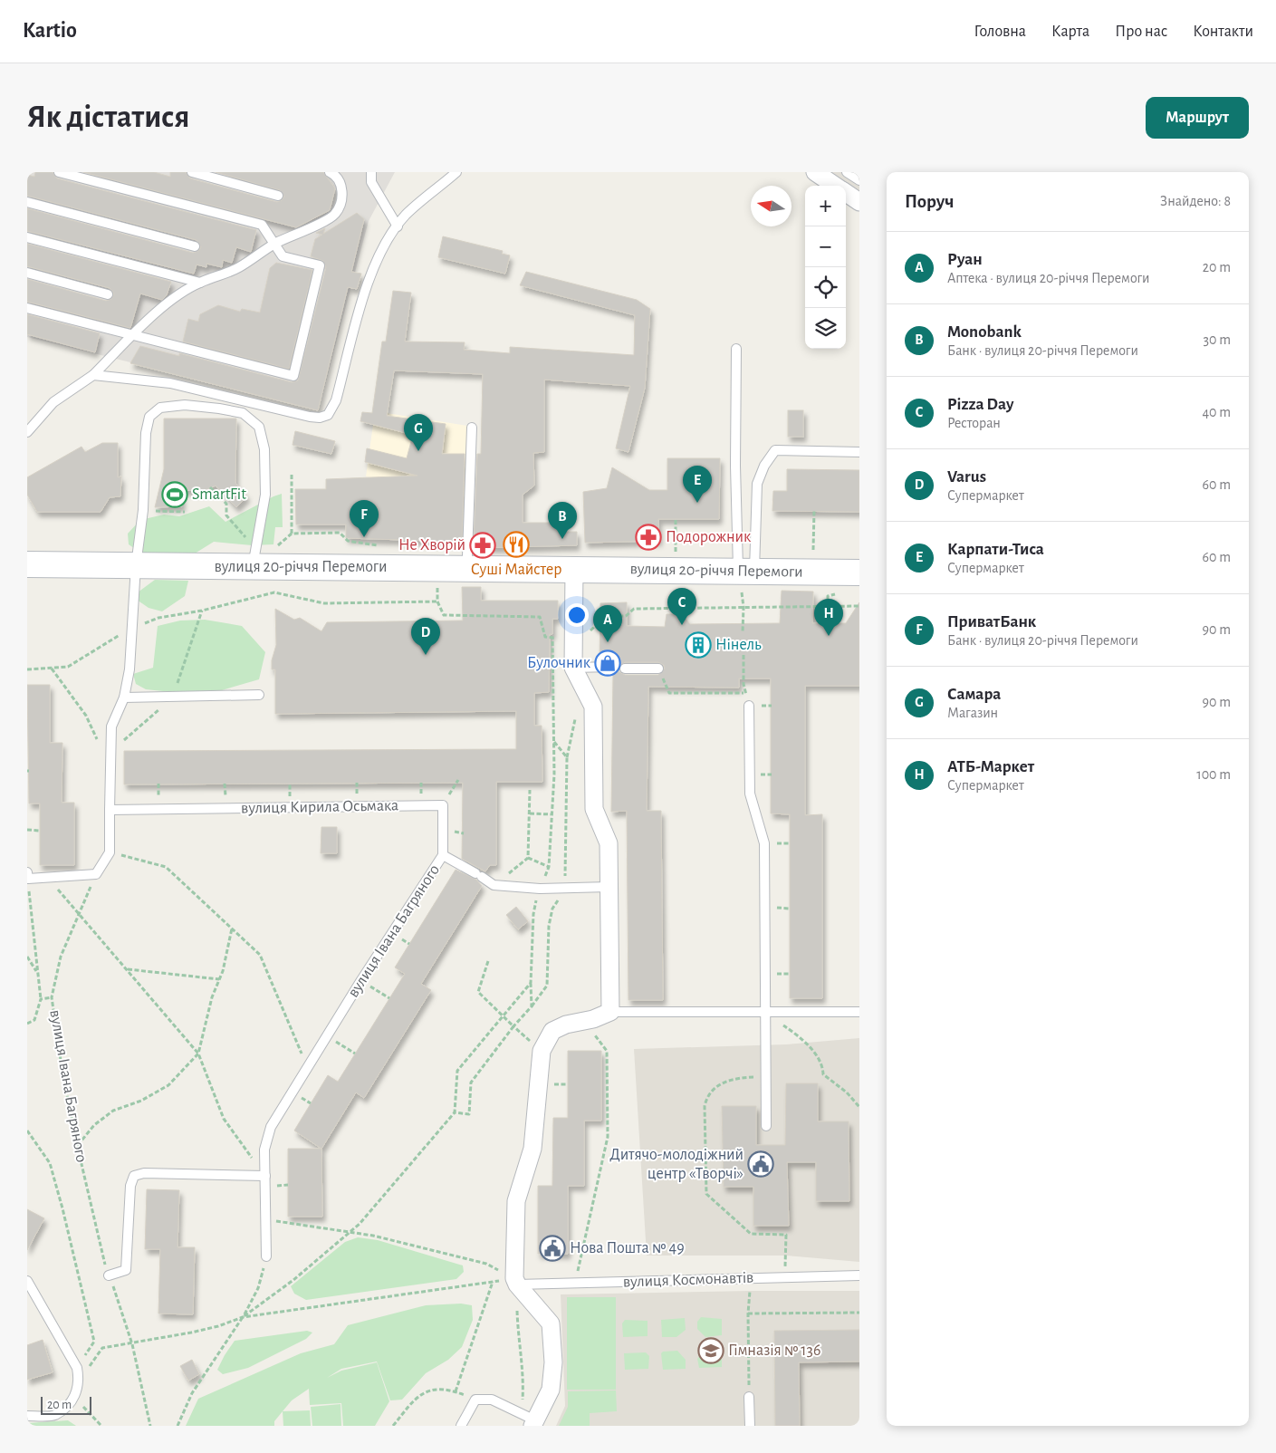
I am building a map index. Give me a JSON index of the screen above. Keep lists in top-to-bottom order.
{
  "streets": {
    "street": ["вулиця 20-річчя Перемоги"],
    "lane": ["вулиця Кирила Осьмака", "вулиця Івана Багряного", "вулиця Космонавтів"]
  },
  "places": {
    "sports": ["SmartFit"],
    "pharmacy": ["Подорожник", "Не Хворій"],
    "restaurant": ["Суші Майстер"],
    "building": ["Нінель"],
    "shop": ["Булочник"],
    "public building": ["Дитячо-молодіжний центр «Творчі»", "Нова Пошта № 49"],
    "school or university": ["Гімназія № 136"]
  },
  "scale_bar": "20 m",
  "north": "left",
  "page": {
    "header": "Kartio",
    "nav": [
      "Головна",
      "Карта",
      "Про нас",
      "Контакти"
    ],
    "buttons": "Маршрут",
    "title": "Як дістатися",
    "heading": ["Поруч", "Знайдено: 8"],
    "map_buttons": ["+", "−"],
    "list": [
      {
        "mark": "A",
        "name": "Руан",
        "note": "Аптека · вулиця 20-річчя Перемоги",
        "value": "20 m"
      },
      {
        "mark": "B",
        "name": "Monobank",
        "note": "Банк · вулиця 20-річчя Перемоги",
        "value": "30 m"
      },
      {
        "mark": "C",
        "name": "Pizza Day",
        "note": "Ресторан",
        "value": "40 m"
      },
      {
        "mark": "D",
        "name": "Varus",
        "note": "Супермаркет",
        "value": "60 m"
      },
      {
        "mark": "E",
        "name": "Карпати-Тиса",
        "note": "Супермаркет",
        "value": "60 m"
      },
      {
        "mark": "F",
        "name": "ПриватБанк",
        "note": "Банк · вулиця 20-річчя Перемоги",
        "value": "90 m"
      },
      {
        "mark": "G",
        "name": "Самара",
        "note": "Магазин",
        "value": "90 m"
      },
      {
        "mark": "H",
        "name": "АТБ-Маркет",
        "note": "Супермаркет",
        "value": "100 m"
      }
    ],
    "pins": [
      "G",
      "E",
      "F",
      "B",
      "C",
      "H",
      "A",
      "D"
    ],
    "scale": "20 m"
  }
}
